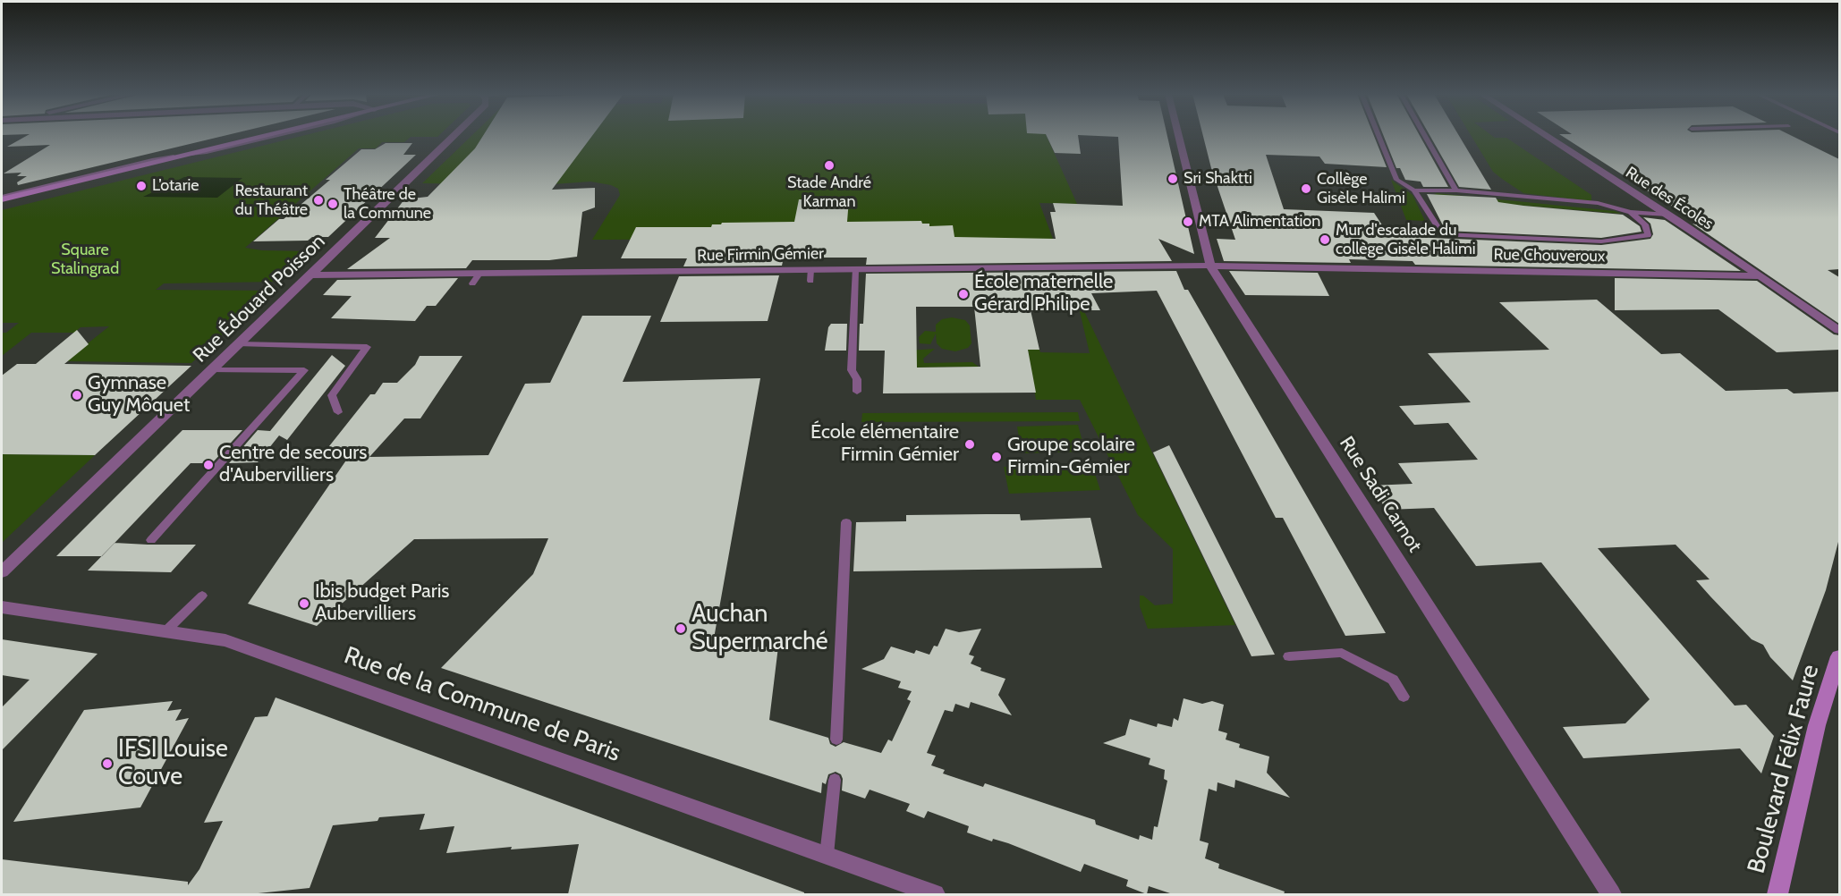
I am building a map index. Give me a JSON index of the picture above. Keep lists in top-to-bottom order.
{
  "streets": {
    "main road": ["Boulevard Félix Faure"],
    "street": [
      "Rue des Écoles",
      "Rue Firmin Gémier",
      "Rue Chouveroux",
      "Rue Édouard Poisson",
      "Rue Sadi Carnot",
      "Rue de la Commune de Paris"
    ]
  },
  "crossings": [
    ["Rue des Écoles", "Rue Chouveroux"],
    ["Rue Firmin Gémier", "Rue Chouveroux"],
    ["Rue Firmin Gémier", "Rue Édouard Poisson"],
    ["Rue Firmin Gémier", "Rue Sadi Carnot"],
    ["Rue Chouveroux", "Rue Sadi Carnot"]
  ],
  "parks": ["Square Stalingrad"],
  "places": [
    "Stade André Karman",
    "Sri Shaktti",
    "L’otarie",
    "Collège Gisèle Halimi",
    "Restaurant du Théâtre",
    "Théâtre de la Commune",
    "MTA Alimentation",
    "Mur d'escalade du collège Gisèle Halimi",
    "École maternelle Gérard Philipe",
    "Gymnase Guy Môquet",
    "École élémentaire Firmin Gémier",
    "Groupe scolaire Firmin-Gémier",
    "Centre de secours d'Aubervilliers",
    "Ibis budget Paris Aubervilliers",
    "Auchan Supermarché",
    "IFSI Louise Couve"
  ]
}
